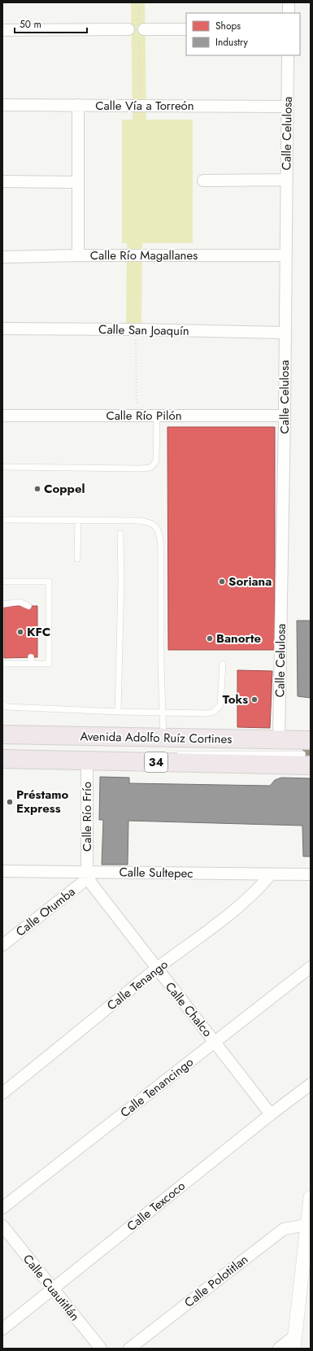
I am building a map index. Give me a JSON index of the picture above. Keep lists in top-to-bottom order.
{
  "streets": {
    "main road": ["Avenida Adolfo Ruíz Cortines", "34"],
    "street": [
      "Calle Vía a Torreón",
      "Calle Celulosa",
      "Calle Río Magallanes",
      "Calle San Joaquín",
      "Calle Río Pilón",
      "Calle Río Frío",
      "Calle Sultepec",
      "Calle Otumba",
      "Calle Tenango",
      "Calle Chalco",
      "Calle Tenancingo",
      "Calle Texcoco",
      "Calle Polotitlan",
      "Calle Cuautitlán"
    ]
  },
  "crossings": [
    ["Calle Vía a Torreón", "Calle Celulosa"],
    ["Calle Celulosa", "Calle Río Magallanes"],
    ["Calle Celulosa", "Calle San Joaquín"],
    ["Calle Celulosa", "Calle Río Pilón"],
    ["Calle Celulosa", "Avenida Adolfo Ruíz Cortines"],
    ["Avenida Adolfo Ruíz Cortines", "Calle Río Frío"],
    ["Calle Río Frío", "Calle Sultepec"],
    ["Calle Río Frío", "Calle Otumba"],
    ["Calle Río Frío", "Calle Chalco"],
    ["Calle Sultepec", "Calle Otumba"],
    ["Calle Sultepec", "Calle Tenango"],
    ["Calle Sultepec", "Calle Chalco"],
    ["Calle Otumba", "Calle Chalco"],
    ["Calle Tenango", "Calle Chalco"],
    ["Calle Chalco", "Calle Tenancingo"],
    ["Calle Chalco", "Calle Texcoco"],
    ["Calle Texcoco", "Calle Cuautitlán"]
  ],
  "places": [
    "Coppel",
    "Soriana",
    "KFC",
    "Banorte",
    "Toks",
    "Préstamo Express"
  ],
  "legend": ["Shops", "Industry"],
  "scale_bar": "50 m"
}
